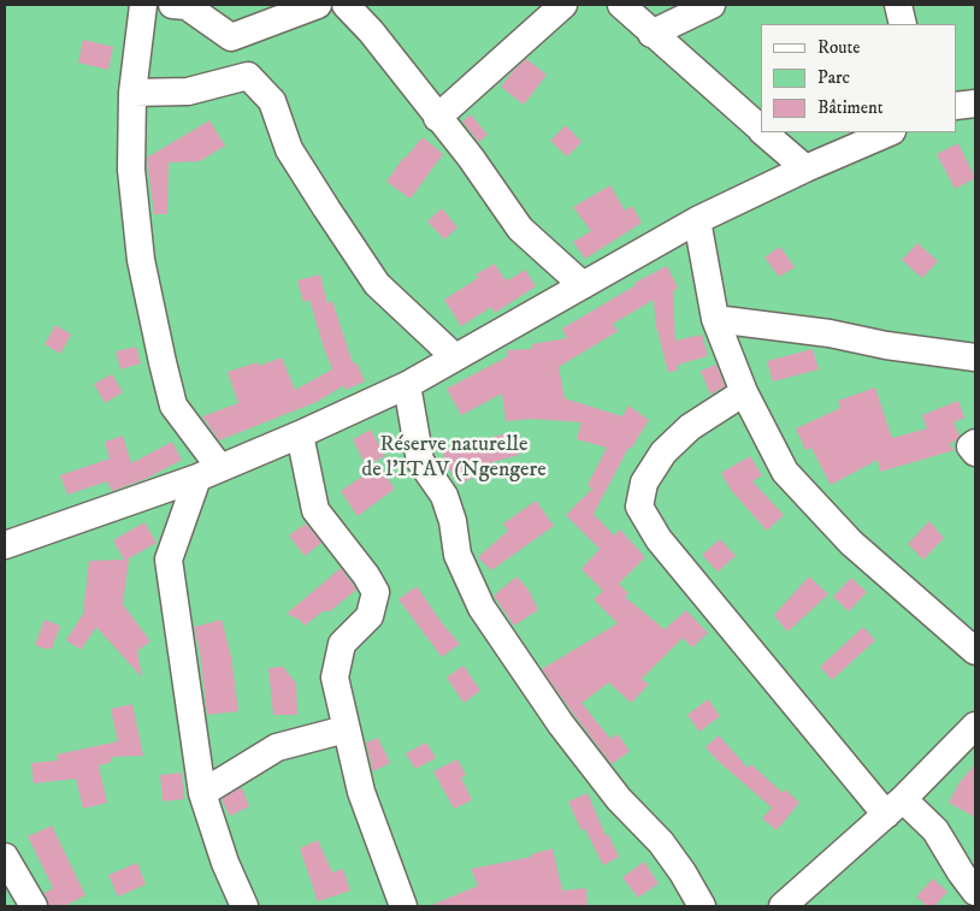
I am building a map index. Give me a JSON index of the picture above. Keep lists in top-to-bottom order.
{
  "parks": ["Réserve naturelle de l'ITAV (Ngengere"],
  "legend": ["Route", "Parc", "Bâtiment"]
}
